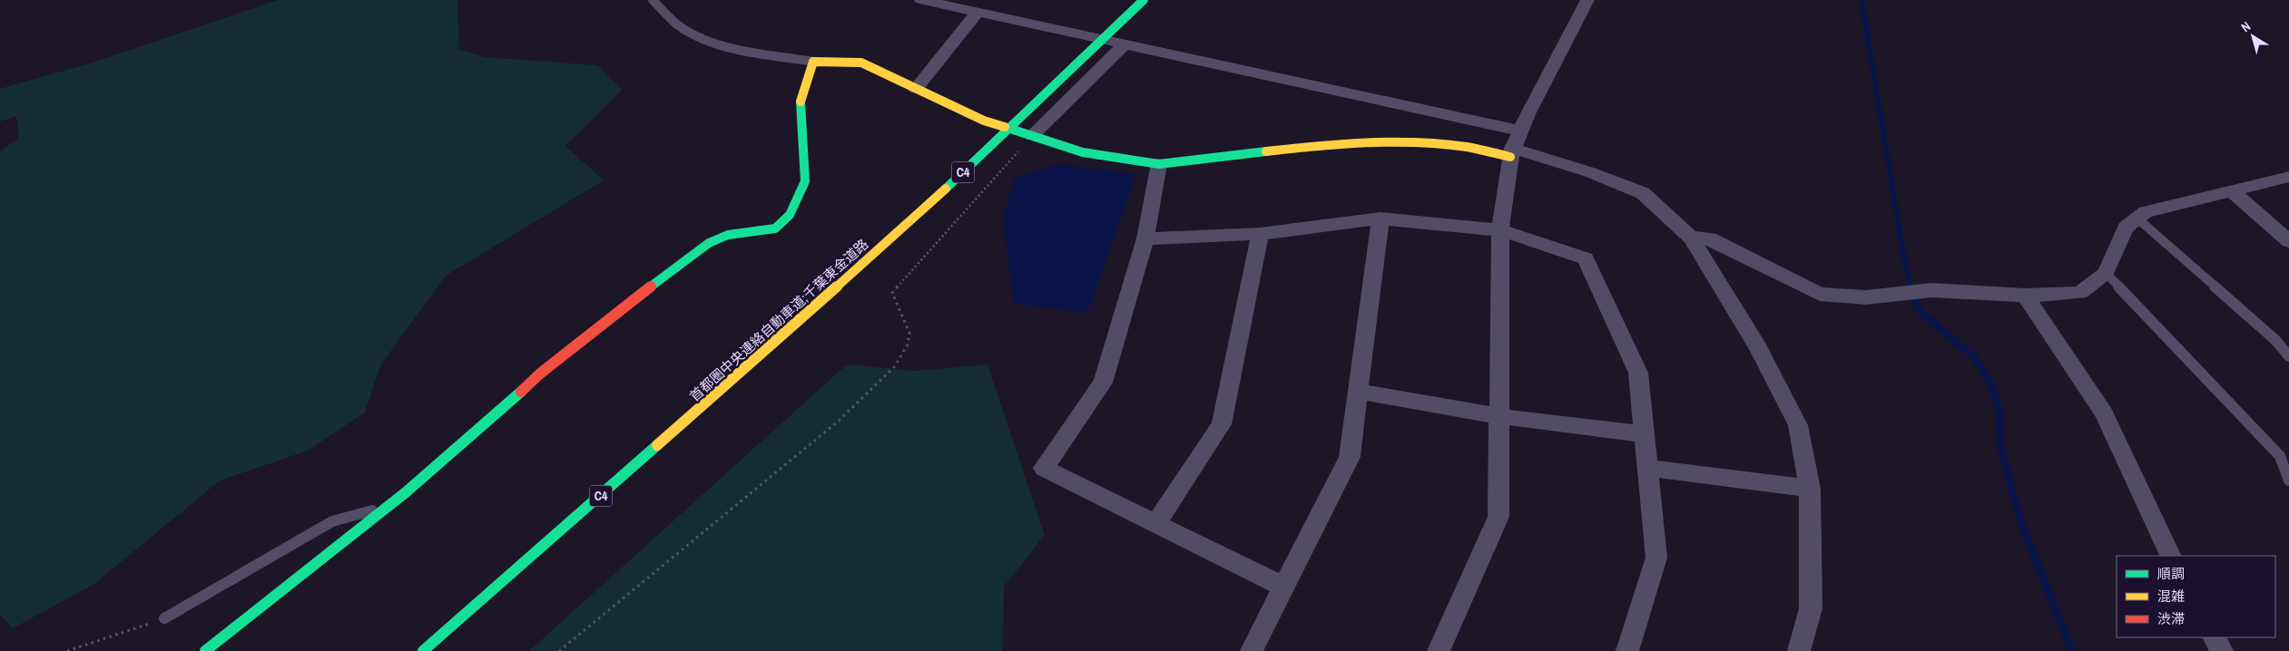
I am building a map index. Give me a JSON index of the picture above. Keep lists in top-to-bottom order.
{
  "streets": {
    "main road": ["C4", "首都圏中央連絡自動車道;千葉東金道路"]
  },
  "legend": ["順調", "混雑", "渋滞"],
  "north": "top left"
}
